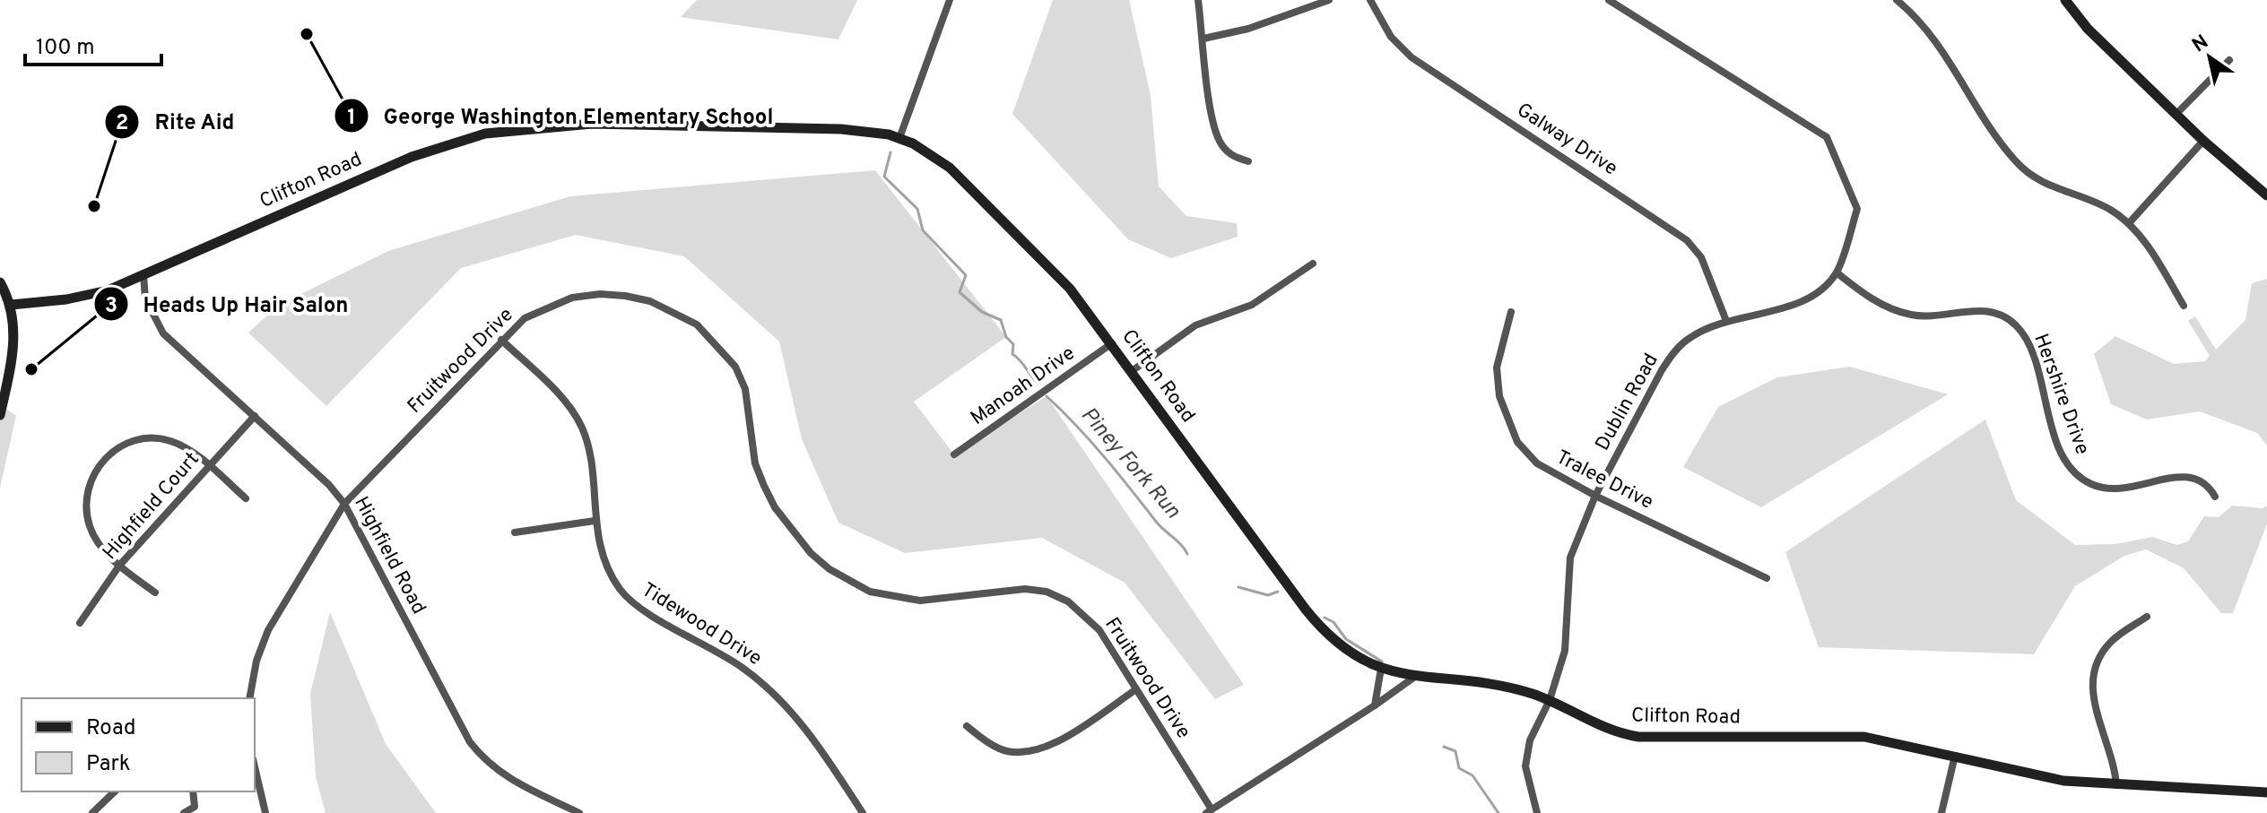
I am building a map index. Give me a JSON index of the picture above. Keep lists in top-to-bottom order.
{
  "streets": {
    "main road": ["Clifton Road"],
    "street": [
      "Galway Drive",
      "Fruitwood Drive",
      "Manoah Drive",
      "Hershire Drive",
      "Dublin Road",
      "Tralee Drive",
      "Highfield Court",
      "Highfield Road",
      "Tidewood Drive"
    ]
  },
  "crossings": [
    ["Galway Drive", "Dublin Road"],
    ["Clifton Road", "Manoah Drive"],
    ["Clifton Road", "Dublin Road"],
    ["Clifton Road", "Highfield Road"],
    ["Fruitwood Drive", "Highfield Road"],
    ["Fruitwood Drive", "Tidewood Drive"],
    ["Hershire Drive", "Dublin Road"],
    ["Dublin Road", "Tralee Drive"],
    ["Highfield Court", "Highfield Road"]
  ],
  "water": ["Piney Fork Run"],
  "places": ["George Washington Elementary School", "Rite Aid", "Heads Up Hair Salon"],
  "legend": ["Road", "Park"],
  "scale_bar": "100 m",
  "north": "top left"
}
